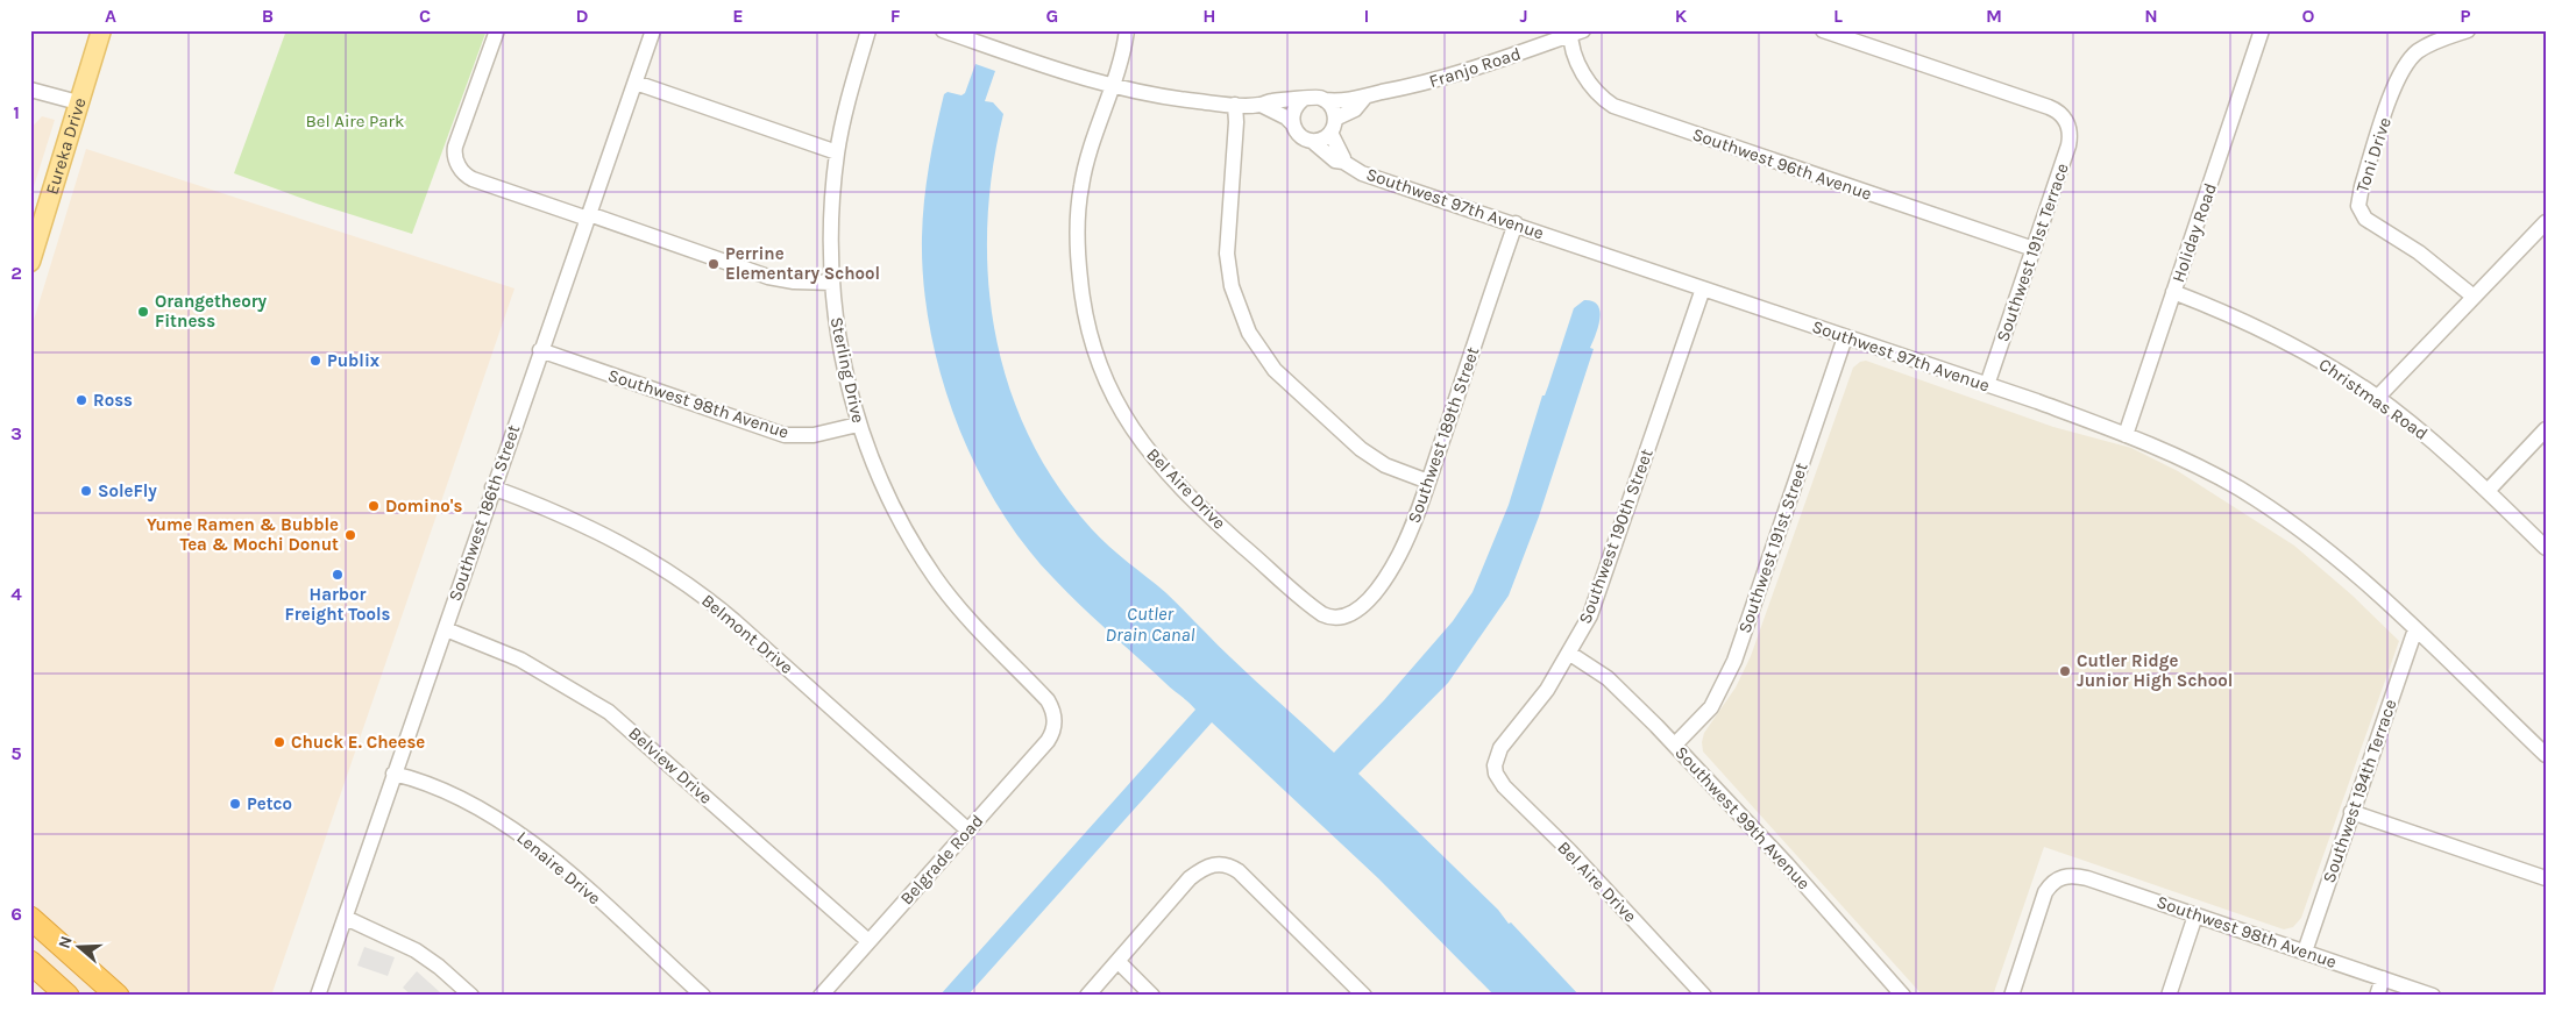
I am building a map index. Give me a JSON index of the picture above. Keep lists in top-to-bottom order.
{
  "streets": {
    "main road": ["Eureka Drive"],
    "street": [
      "Franjo Road",
      "Toni Drive",
      "Southwest 96th Avenue",
      "Southwest 97th Avenue",
      "Holiday Road",
      "Southwest 191st Terrace",
      "Sterling Drive",
      "Christmas Road",
      "Southwest 98th Avenue",
      "Southwest 189th Street",
      "Bel Aire Drive",
      "Southwest 186th Street",
      "Southwest 190th Street",
      "Southwest 191st Street",
      "Belmont Drive",
      "Belview Drive",
      "Southwest 194th Terrace",
      "Southwest 99th Avenue",
      "Belgrade Road",
      "Lenaire Drive"
    ]
  },
  "crossings": [
    ["Franjo Road", "Southwest 96th Avenue"],
    ["Franjo Road", "Southwest 97th Avenue"],
    ["Southwest 96th Avenue", "Southwest 191st Terrace"],
    ["Southwest 97th Avenue", "Holiday Road"],
    ["Southwest 97th Avenue", "Southwest 191st Terrace"],
    ["Southwest 97th Avenue", "Southwest 189th Street"],
    ["Southwest 97th Avenue", "Southwest 190th Street"],
    ["Southwest 97th Avenue", "Southwest 191st Street"],
    ["Southwest 97th Avenue", "Southwest 194th Terrace"],
    ["Holiday Road", "Christmas Road"],
    ["Sterling Drive", "Southwest 98th Avenue"],
    ["Sterling Drive", "Belgrade Road"],
    ["Southwest 98th Avenue", "Southwest 186th Street"],
    ["Southwest 98th Avenue", "Southwest 194th Terrace"],
    ["Southwest 189th Street", "Bel Aire Drive"],
    ["Bel Aire Drive", "Southwest 190th Street"],
    ["Southwest 186th Street", "Belmont Drive"],
    ["Southwest 186th Street", "Belview Drive"],
    ["Southwest 186th Street", "Lenaire Drive"],
    ["Southwest 190th Street", "Southwest 99th Avenue"],
    ["Southwest 191st Street", "Southwest 99th Avenue"],
    ["Belmont Drive", "Belgrade Road"],
    ["Belview Drive", "Belgrade Road"]
  ],
  "water": ["Cutler Drain Canal"],
  "parks": ["Bel Aire Park"],
  "places": [
    "Perrine Elementary School",
    "Orangetheory Fitness",
    "Publix",
    "Ross",
    "SoleFly",
    "Domino's",
    "Yume Ramen & Bubble Tea & Mochi Donut",
    "Harbor Freight Tools",
    "Cutler Ridge Junior High School",
    "Chuck E. Cheese",
    "Petco"
  ],
  "north": "left",
  "grid": {
    "columns": [
      "A",
      "B",
      "C",
      "D",
      "E",
      "F",
      "G",
      "H",
      "I",
      "J",
      "K",
      "L",
      "M",
      "N",
      "O",
      "P"
    ],
    "rows": [
      "1",
      "2",
      "3",
      "4",
      "5",
      "6"
    ]
  }
}
